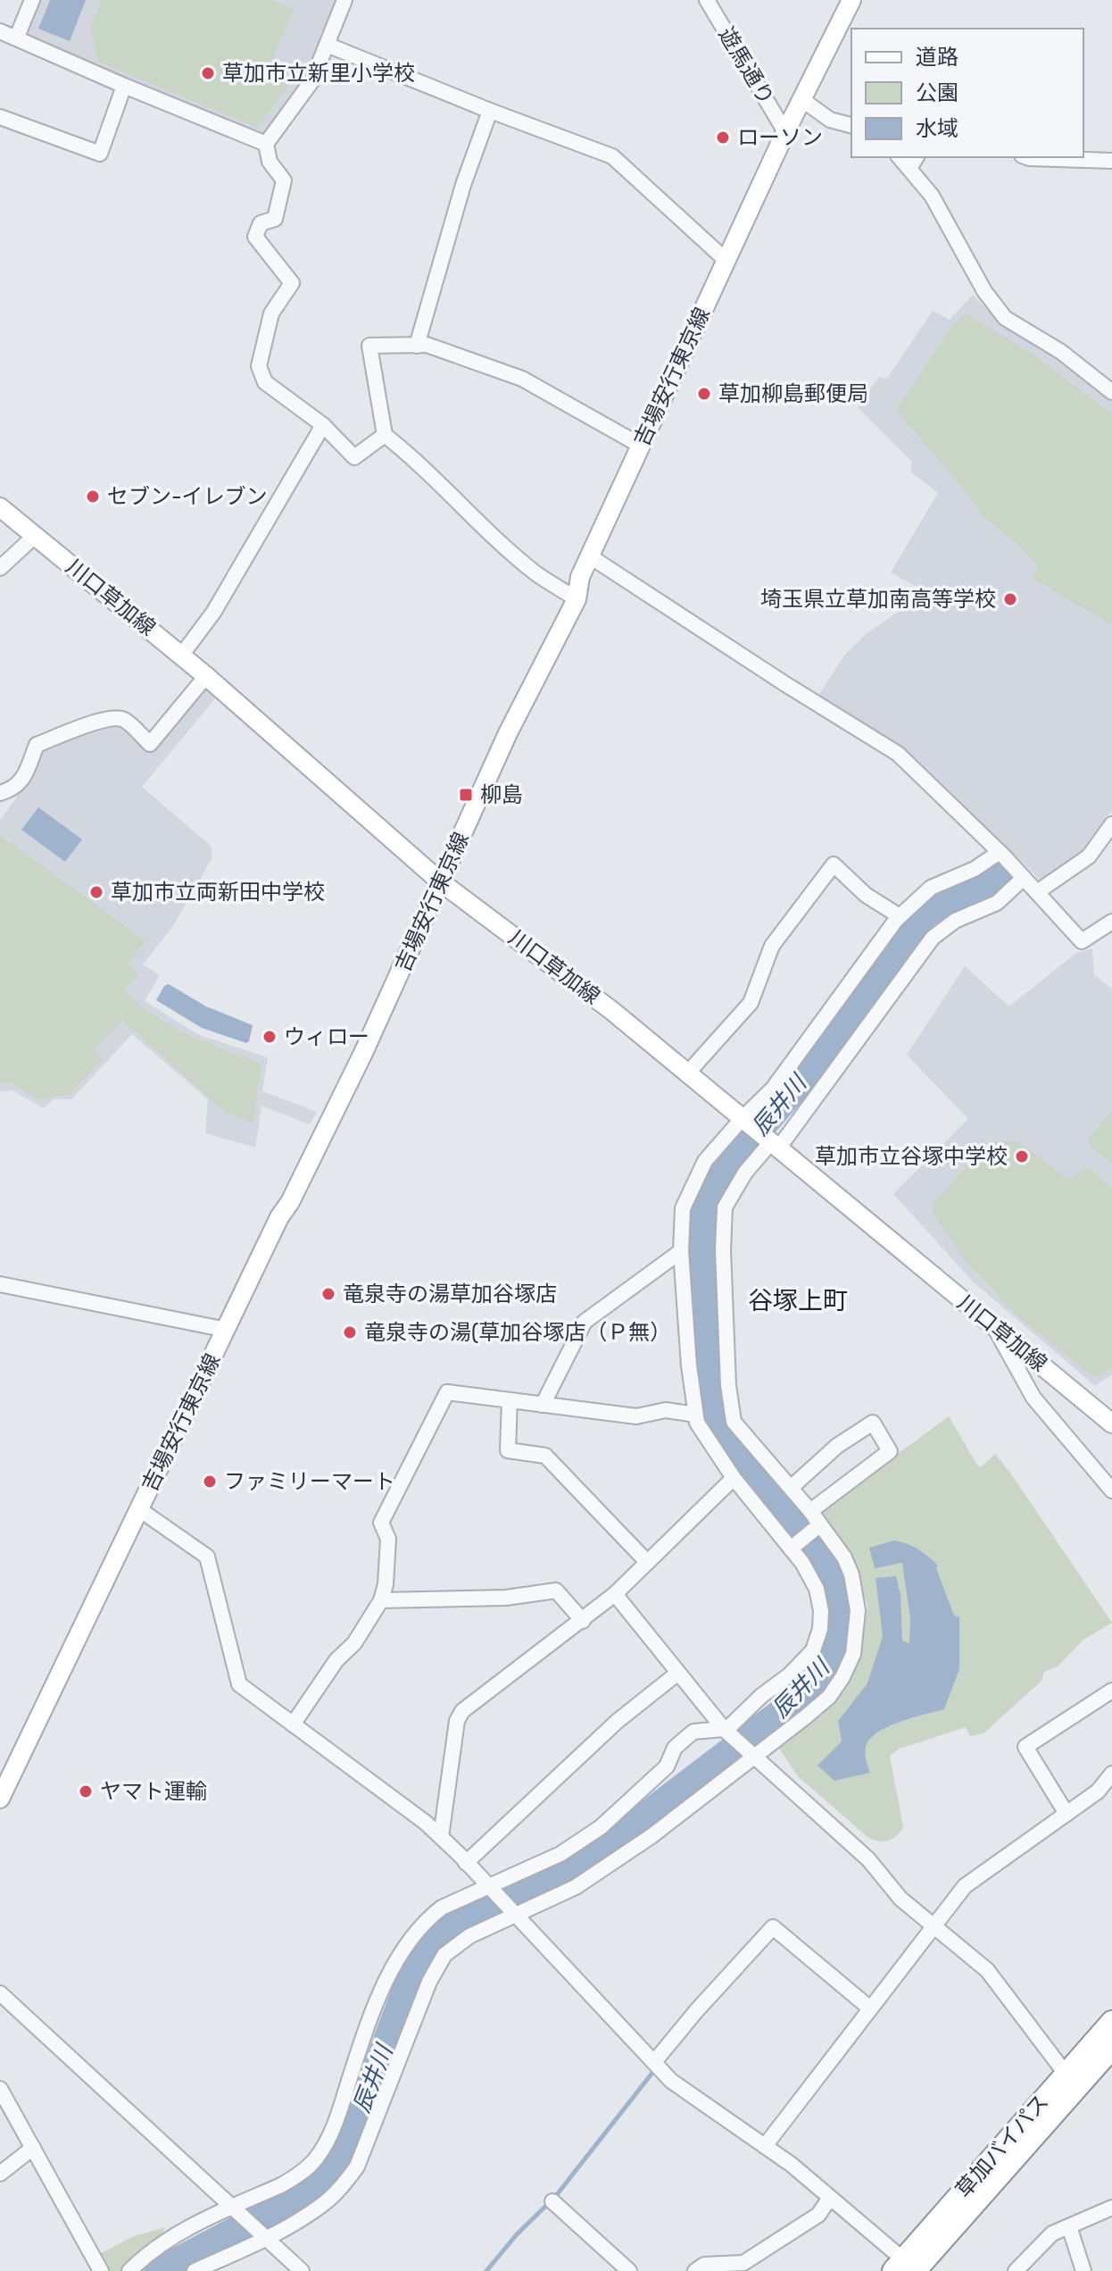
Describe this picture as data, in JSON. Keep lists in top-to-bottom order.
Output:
{
  "streets": {
    "highway": ["草加バイパス"],
    "main road": ["吉場安行東京線", "川口草加線"],
    "street": ["遊馬通り"]
  },
  "crossings": [
    ["遊馬通り", "吉場安行東京線"],
    ["吉場安行東京線", "川口草加線"]
  ],
  "districts": ["谷塚上町"],
  "water": ["辰井川"],
  "places": {
    "other": [
      "草加市立新里小学校",
      "ローソン",
      "草加柳島郵便局",
      "セブン-イレブン",
      "埼玉県立草加南高等学校",
      "草加市立両新田中学校",
      "ウィロー",
      "草加市立谷塚中学校",
      "竜泉寺の湯草加谷塚店",
      "竜泉寺の湯(草加谷塚店（Ｐ無）",
      "ファミリーマート",
      "ヤマト運輸"
    ],
    "transit": ["柳島"]
  },
  "legend": ["道路", "公園", "水域"]
}
